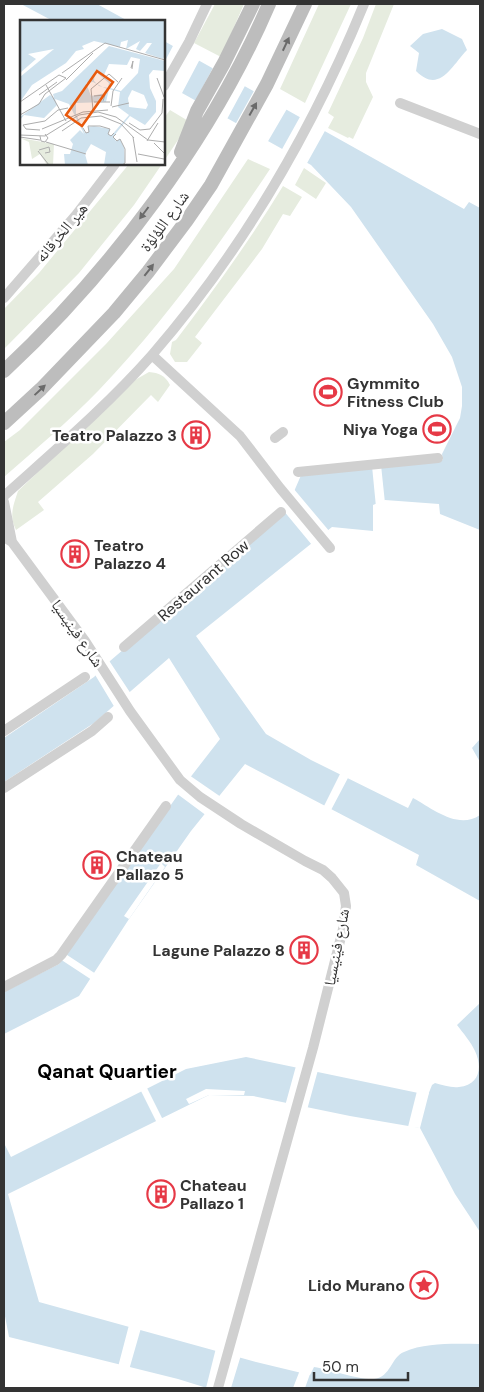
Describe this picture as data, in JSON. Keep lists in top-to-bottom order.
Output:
{
  "streets": {
    "main road": ["شارع اللؤلؤة"],
    "street": ["هير الخرقانه", "Restaurant Row", "شارع فينيسيا"]
  },
  "districts": ["Qanat Quartier"],
  "places": {
    "sports": ["Gymmito Fitness Club", "Niya Yoga"],
    "building": [
      "Teatro Palazzo 3",
      "Teatro Palazzo 4",
      "Chateau Pallazo 5",
      "Lagune Palazzo 8",
      "Chateau Pallazo 1"
    ],
    "place": ["Lido Murano"]
  },
  "scale_bar": "50 m"
}
